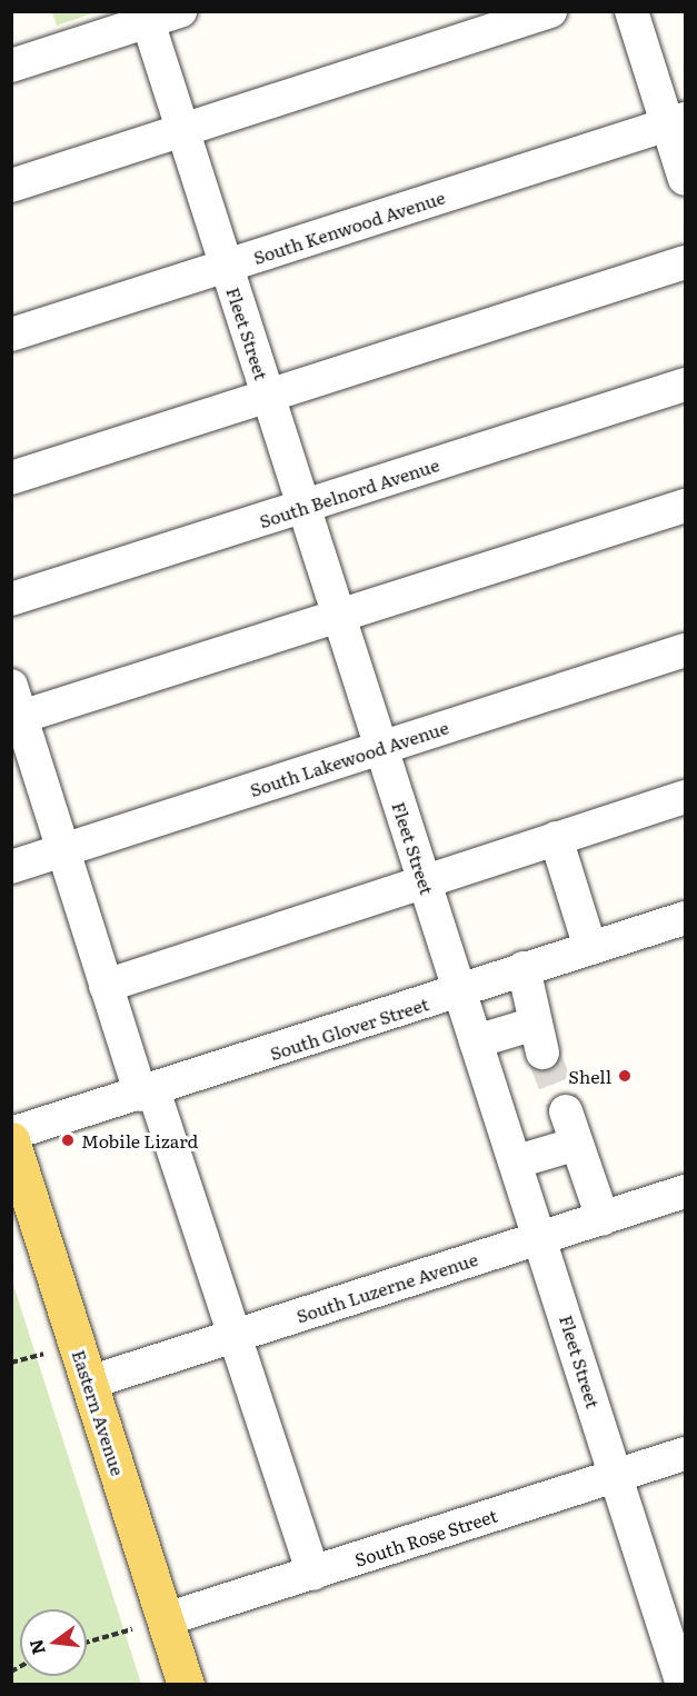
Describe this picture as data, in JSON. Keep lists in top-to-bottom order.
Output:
{
  "streets": {
    "main road": ["Eastern Avenue"],
    "street": [
      "South Kenwood Avenue",
      "Fleet Street",
      "South Belnord Avenue",
      "South Lakewood Avenue",
      "South Glover Street",
      "South Luzerne Avenue",
      "South Rose Street"
    ]
  },
  "crossings": [
    ["South Kenwood Avenue", "Fleet Street"],
    ["Fleet Street", "South Belnord Avenue"],
    ["Fleet Street", "South Lakewood Avenue"],
    ["Fleet Street", "South Glover Street"],
    ["Fleet Street", "South Luzerne Avenue"],
    ["Fleet Street", "South Rose Street"],
    ["South Luzerne Avenue", "Eastern Avenue"],
    ["Eastern Avenue", "South Rose Street"]
  ],
  "places": ["Shell", "Mobile Lizard"],
  "north": "left"
}
